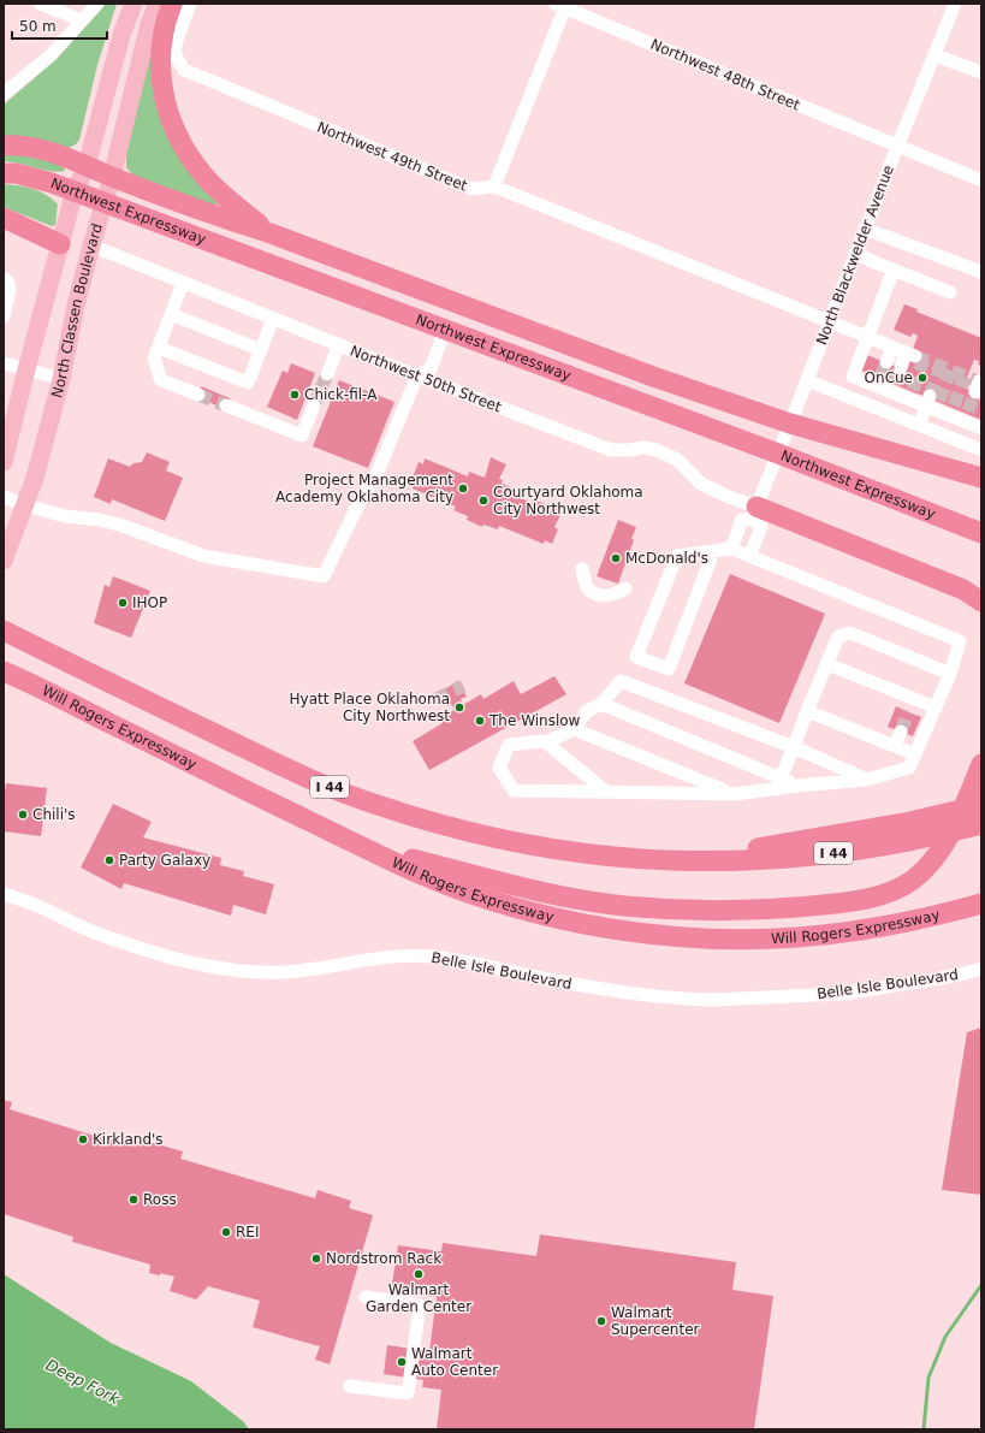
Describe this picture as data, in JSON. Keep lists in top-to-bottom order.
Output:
{
  "streets": {
    "highway": ["Northwest Expressway", "Will Rogers Expressway", "I 44"],
    "main road": ["North Classen Boulevard"],
    "street": [
      "Northwest 48th Street",
      "Northwest 49th Street",
      "North Blackwelder Avenue",
      "Northwest 50th Street",
      "Belle Isle Boulevard"
    ]
  },
  "crossings": [
    ["Northwest 48th Street", "North Blackwelder Avenue"],
    ["Northwest 49th Street", "North Blackwelder Avenue"],
    ["Northwest Expressway", "North Blackwelder Avenue"],
    ["Northwest Expressway", "North Classen Boulevard"],
    ["North Blackwelder Avenue", "Northwest 50th Street"],
    ["North Classen Boulevard", "Northwest 50th Street"]
  ],
  "water": ["Deep Fork"],
  "places": [
    "OnCue",
    "Chick-fil-A",
    "Project Management Academy Oklahoma City",
    "Courtyard Oklahoma City Northwest",
    "McDonald's",
    "IHOP",
    "Hyatt Place Oklahoma City Northwest",
    "The Winslow",
    "Chili's",
    "Party Galaxy",
    "Kirkland's",
    "Ross",
    "REI",
    "Nordstrom Rack",
    "Walmart Garden Center",
    "Walmart Supercenter",
    "Walmart Auto Center"
  ],
  "scale_bar": "50 m"
}
